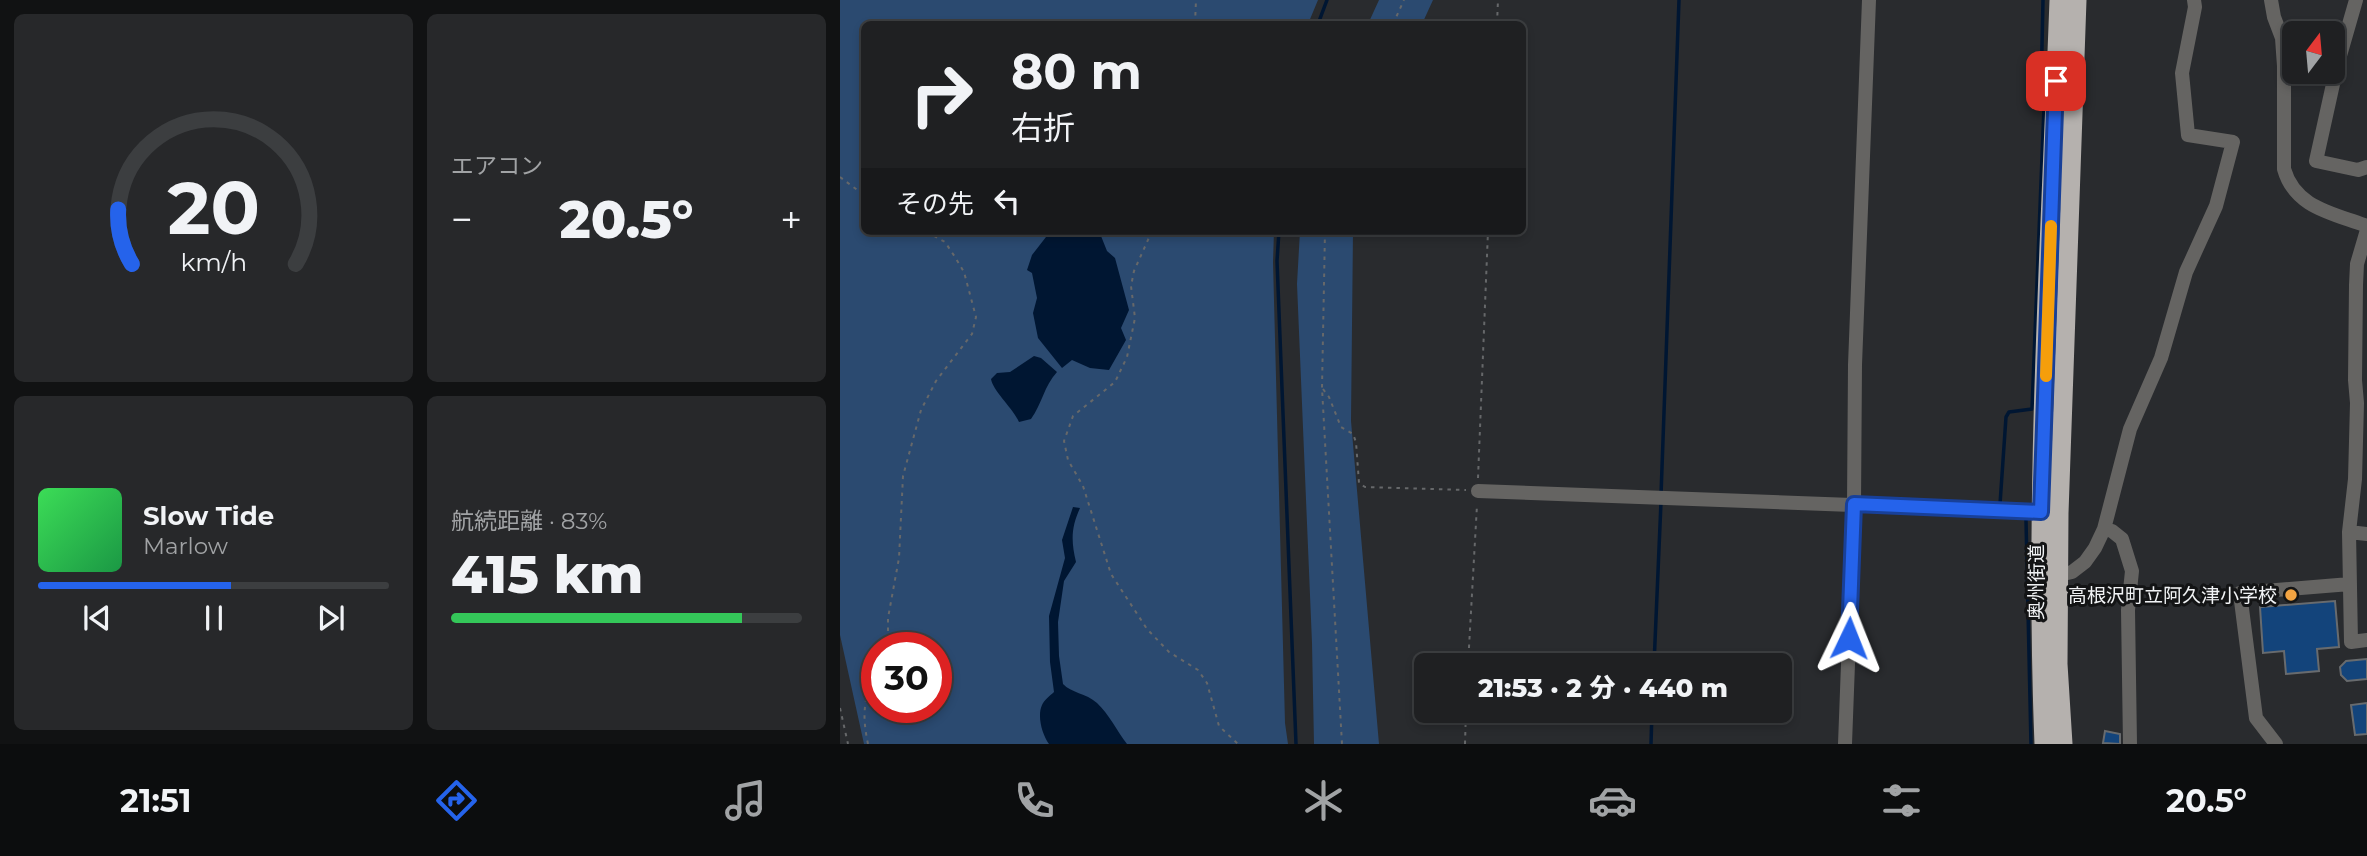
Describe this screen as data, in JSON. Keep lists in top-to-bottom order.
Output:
{
  "streets": {
    "highway": ["奥州街道"]
  },
  "places": ["高根沢町立阿久津小学校"],
  "north": "top",
  "page": {
    "tile": [
      "エアコン",
      ["航続距離 · 83%", "415 km"]
    ],
    "turn": ["80 m", "右折"],
    "then": "その先",
    "heat": ["−", "20.5°", "+"],
    "song": ["Slow Tide", "Marlow"],
    "limit": "30",
    "trip": "21:53 · 2 分 · 440 m",
    "tabs": ["21:51", "20.5°"],
    "gauge": ["20", "km/h"]
  }
}
